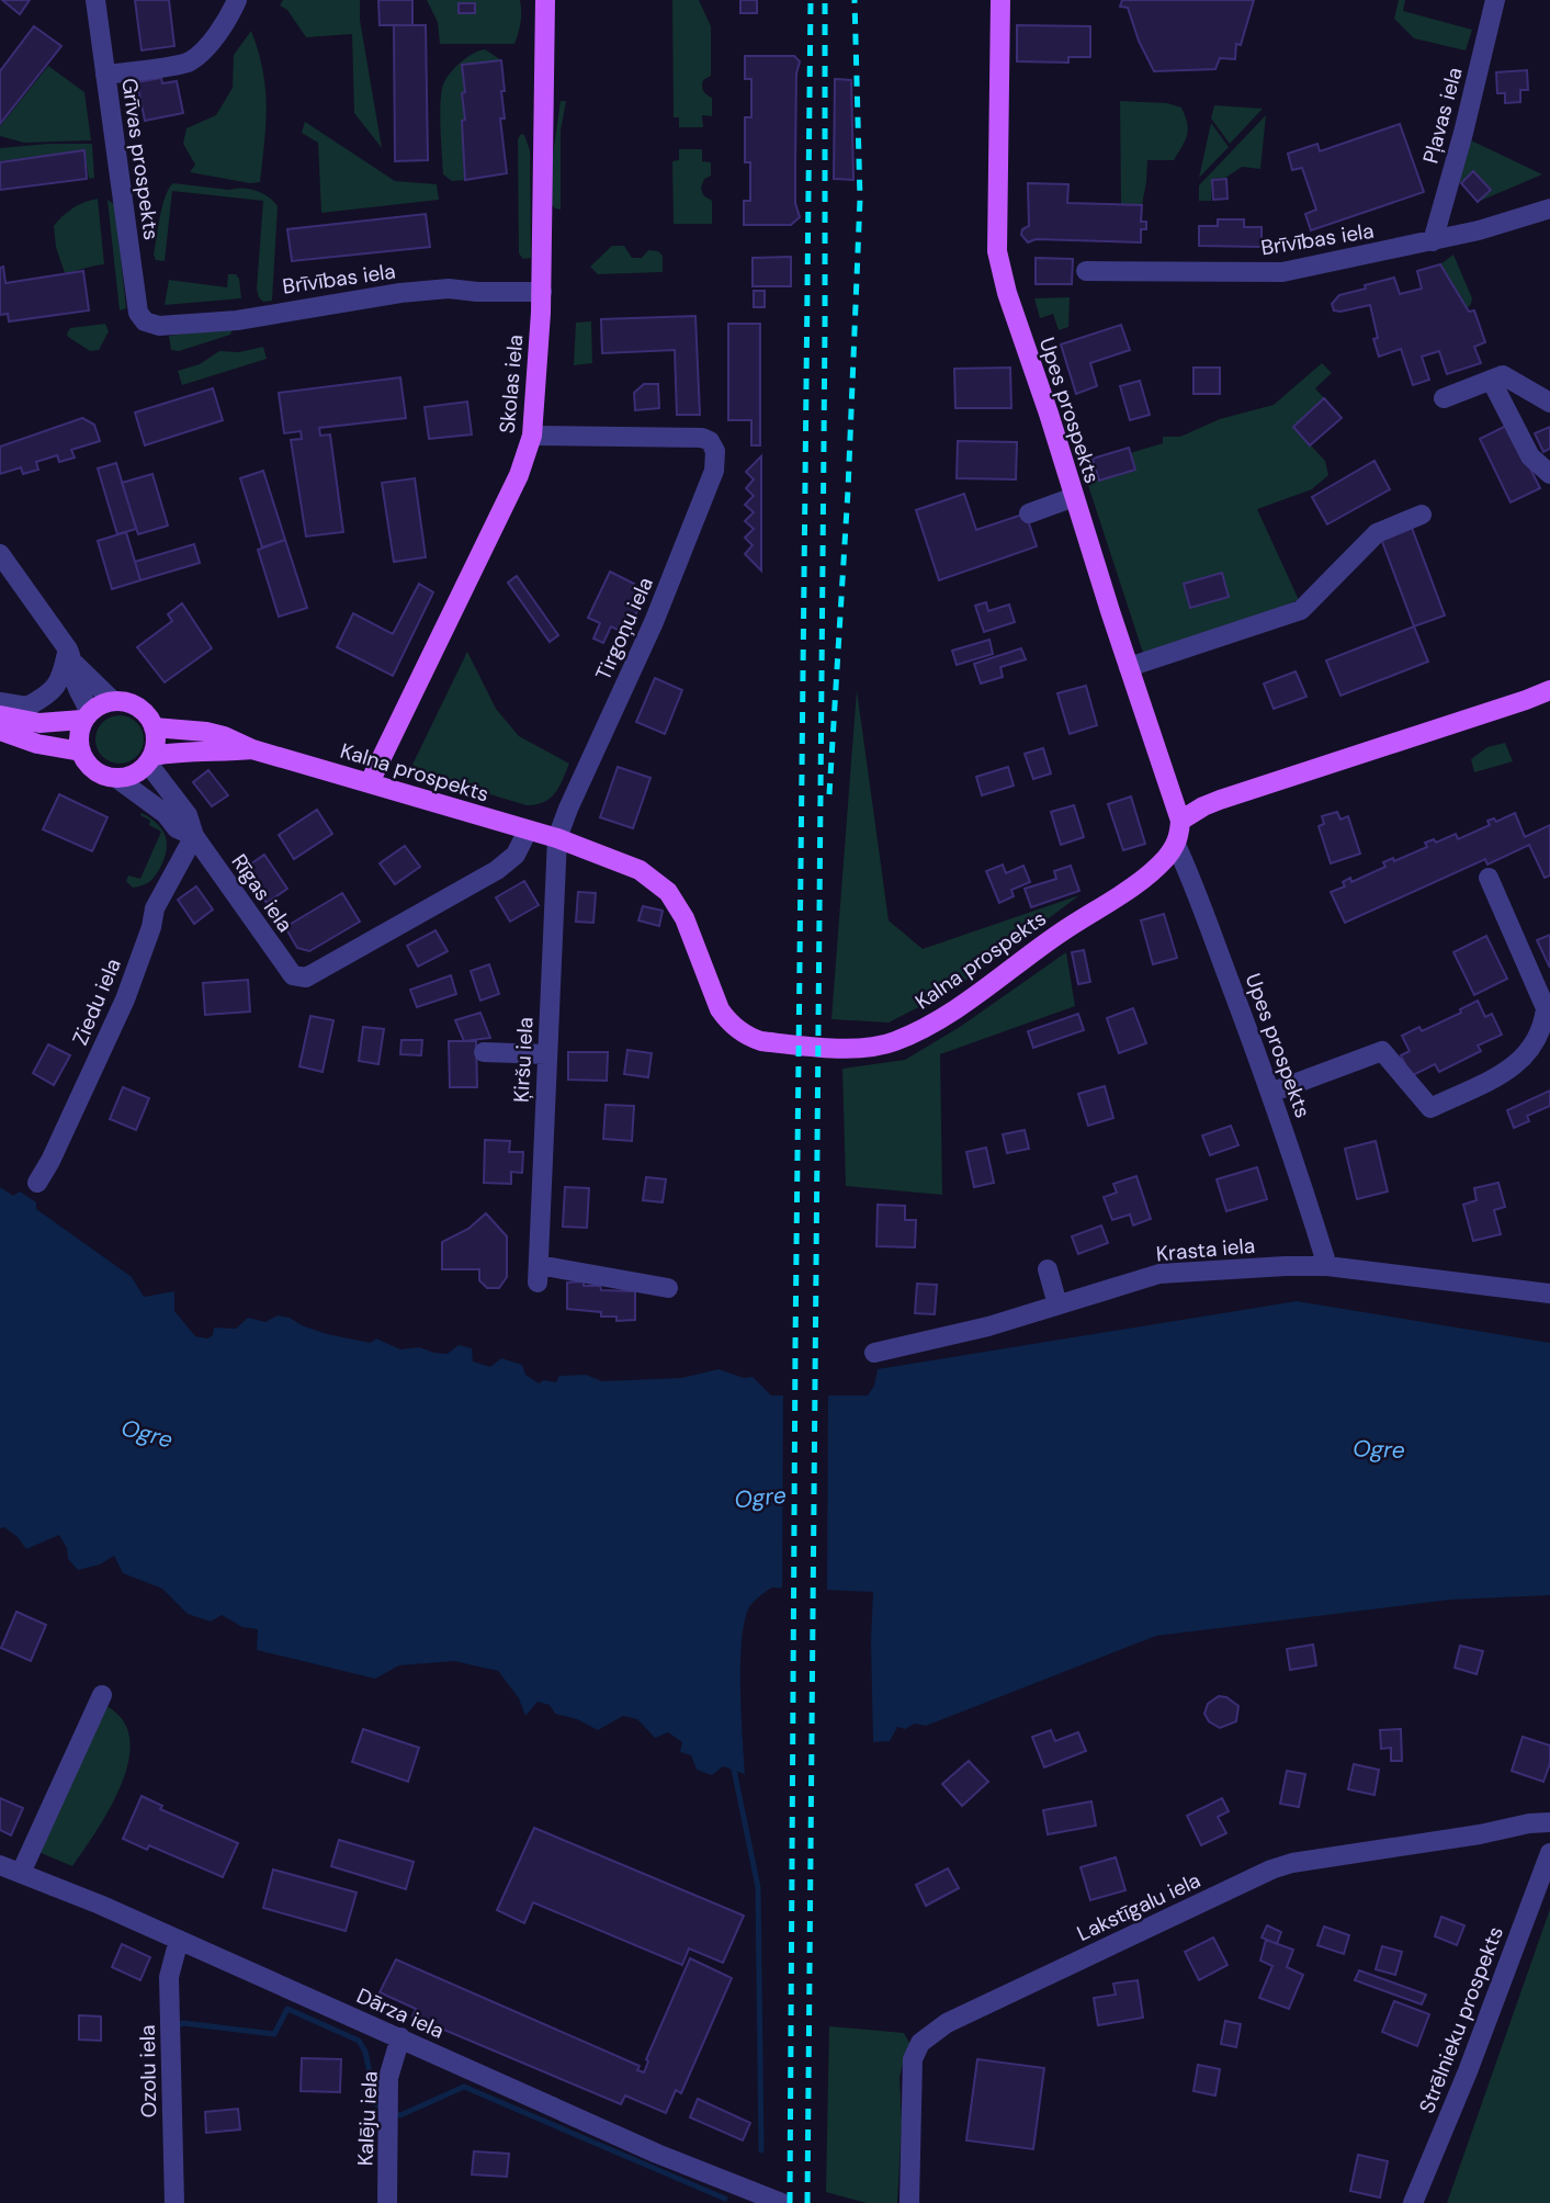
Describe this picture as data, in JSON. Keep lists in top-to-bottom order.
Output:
{
  "streets": {
    "main road": ["Skolas iela", "Upes prospekts", "Kalna prospekts"],
    "street": [
      "Pļavas iela",
      "Grīvas prospekts",
      "Brīvības iela",
      "Tirgoņu iela",
      "Rīgas iela",
      "Ziedu iela",
      "Ķiršu iela",
      "Krasta iela",
      "Lakstīgalu iela",
      "Dārza iela",
      "Strēlnieku prospekts",
      "Ozolu iela",
      "Kalēju iela"
    ]
  },
  "crossings": [
    ["Pļavas iela", "Brīvības iela"],
    ["Grīvas prospekts", "Brīvības iela"],
    ["Brīvības iela", "Skolas iela"],
    ["Skolas iela", "Tirgoņu iela"],
    ["Skolas iela", "Kalna prospekts"],
    ["Upes prospekts", "Kalna prospekts"],
    ["Upes prospekts", "Krasta iela"],
    ["Tirgoņu iela", "Kalna prospekts"],
    ["Tirgoņu iela", "Ķiršu iela"],
    ["Kalna prospekts", "Rīgas iela"],
    ["Kalna prospekts", "Ķiršu iela"],
    ["Rīgas iela", "Ziedu iela"],
    ["Dārza iela", "Ozolu iela"],
    ["Dārza iela", "Kalēju iela"]
  ],
  "water": ["Ogre"]
}
